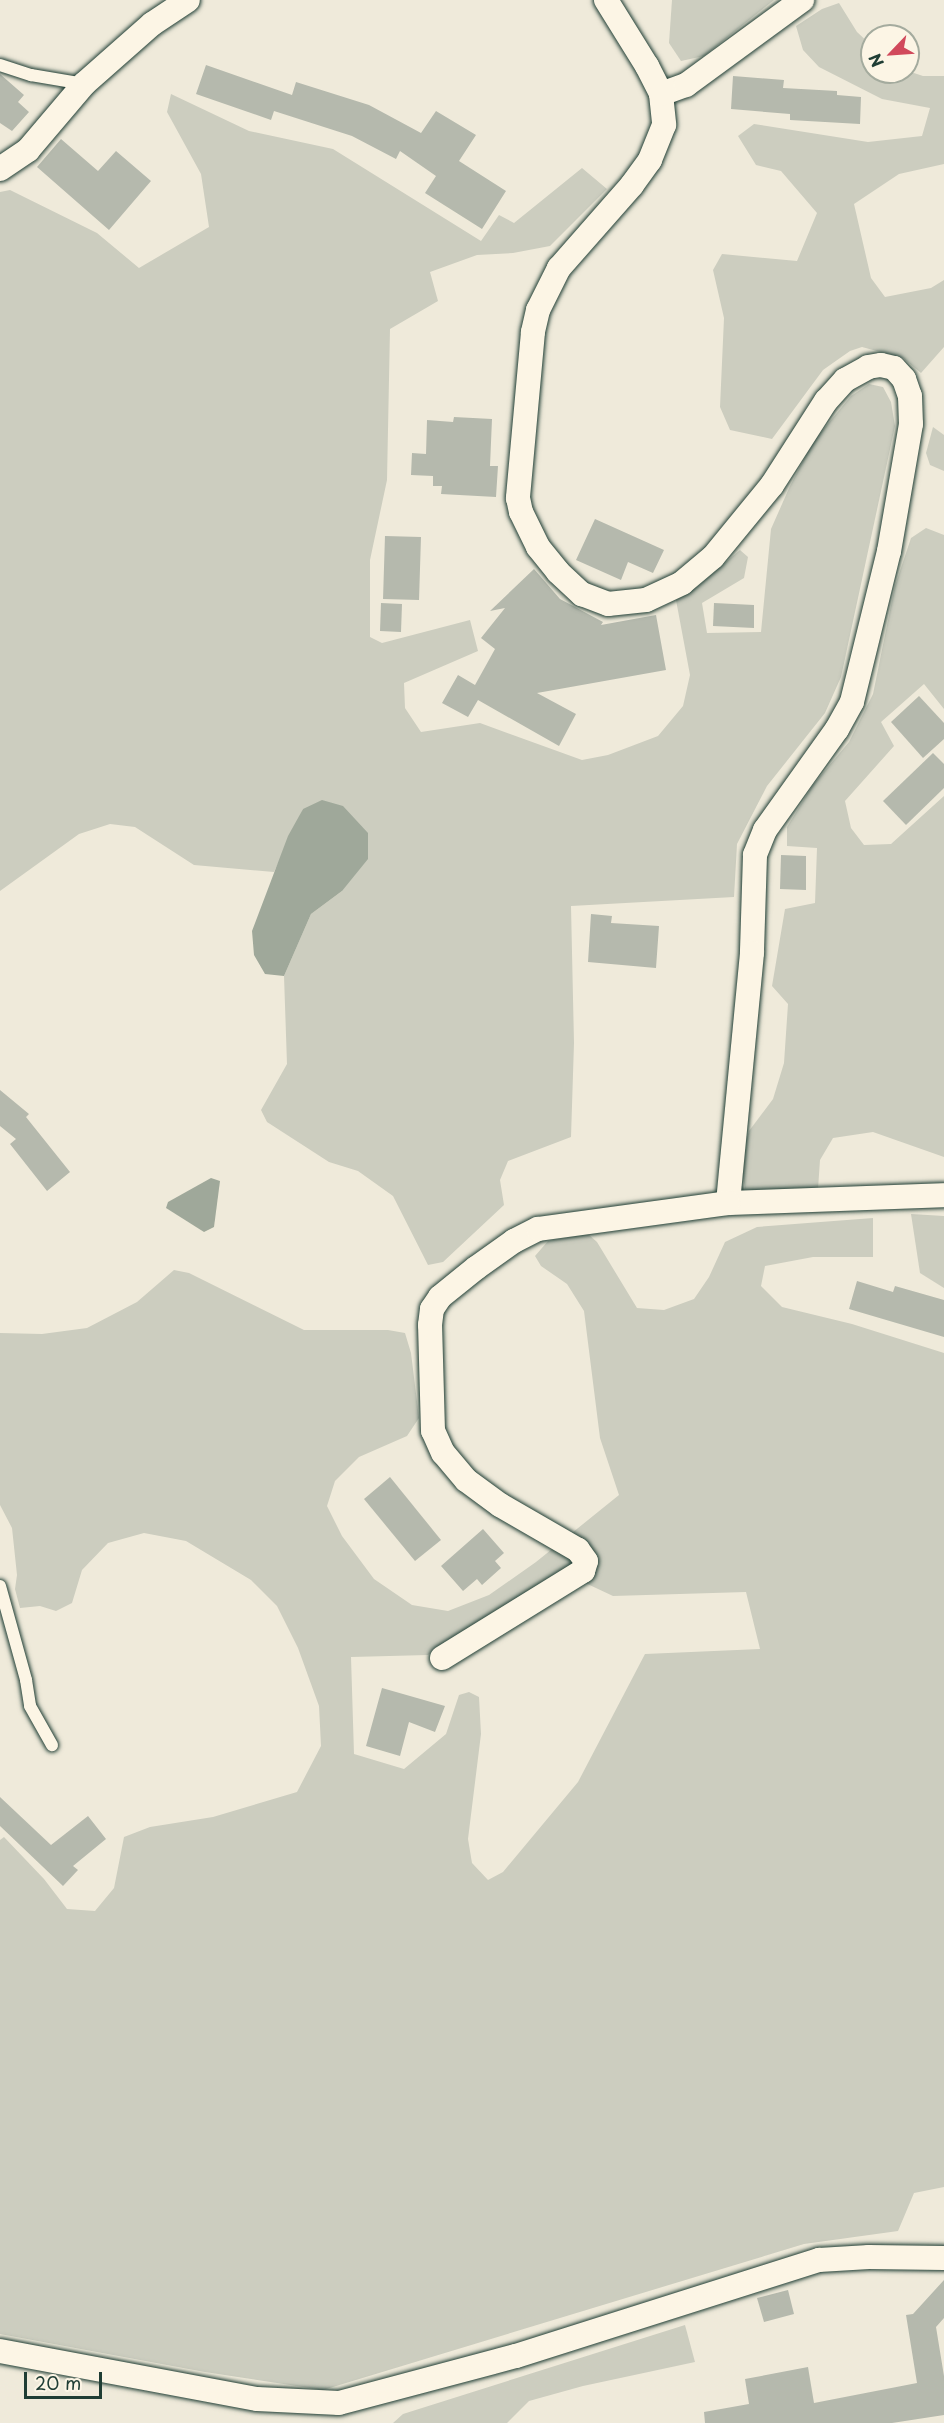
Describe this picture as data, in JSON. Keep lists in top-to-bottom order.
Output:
{
  "scale_bar": "20 m",
  "north": "bottom left"
}
